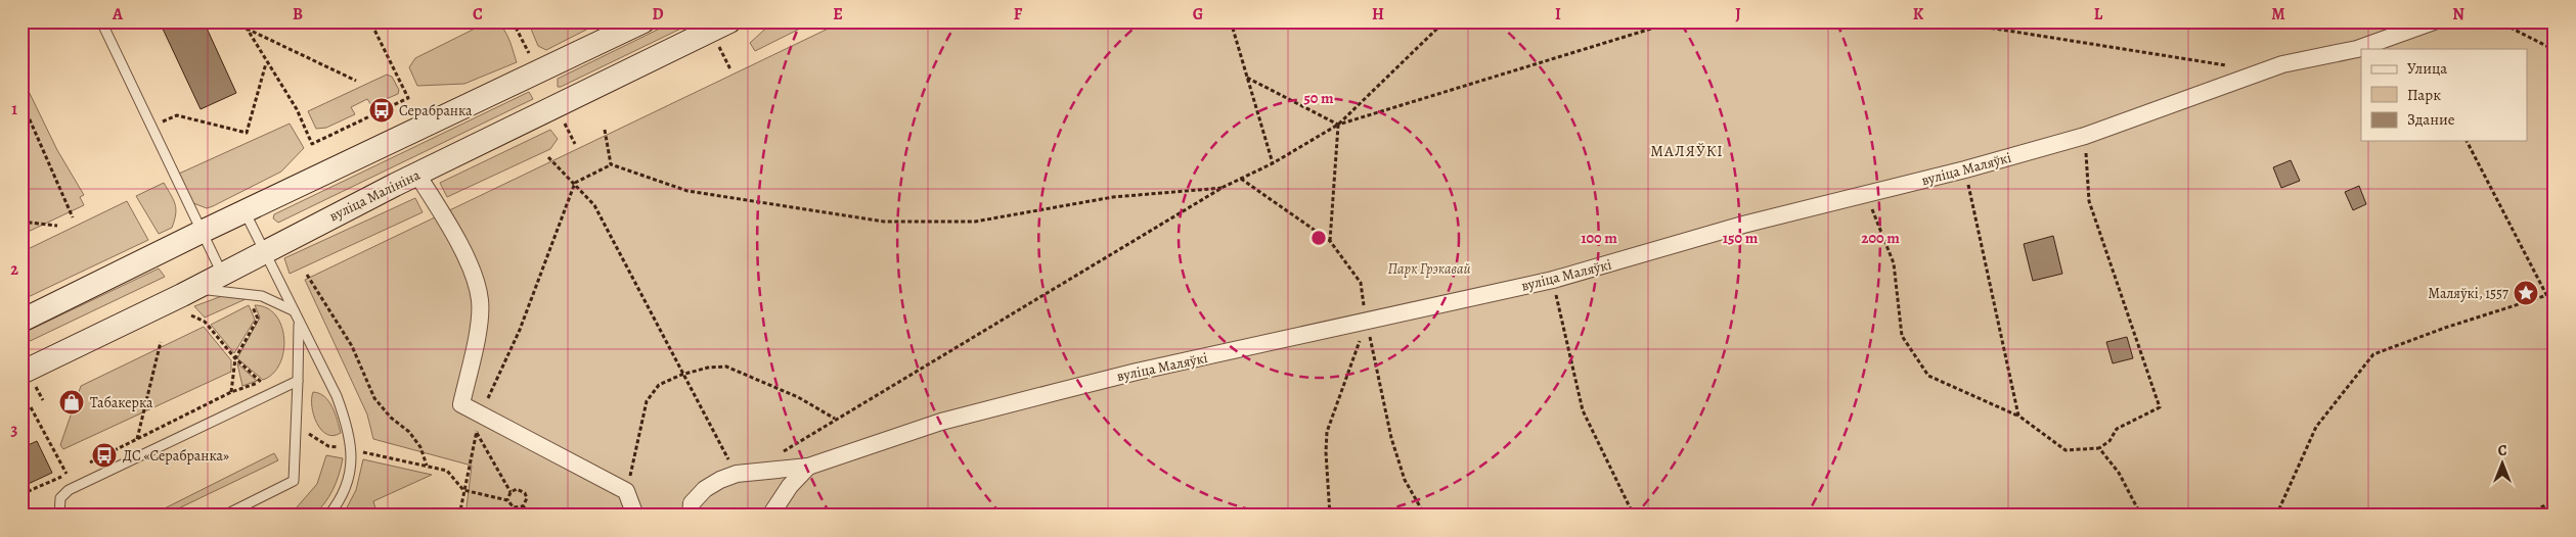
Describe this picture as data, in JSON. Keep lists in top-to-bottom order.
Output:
{
  "streets": {
    "main road": ["вуліца Малініна"],
    "street": ["вуліца Маляўкі"]
  },
  "districts": ["МАЛЯЎКІ"],
  "parks": ["Парк Грэкавай"],
  "places": {
    "bus stop": ["Серабранка", "ДС «Серабранка»"],
    "place": ["Маляўкі, 1557"],
    "shop": ["Табакерка"]
  },
  "legend": ["Улица", "Парк", "Здание"],
  "north": "top",
  "grid": {
    "columns": [
      "A",
      "B",
      "C",
      "D",
      "E",
      "F",
      "G",
      "H",
      "I",
      "J",
      "K",
      "L",
      "M",
      "N"
    ],
    "rows": ["1", "2", "3"]
  },
  "rings": [
    "50 m",
    "100 m",
    "150 m",
    "200 m"
  ]
}
